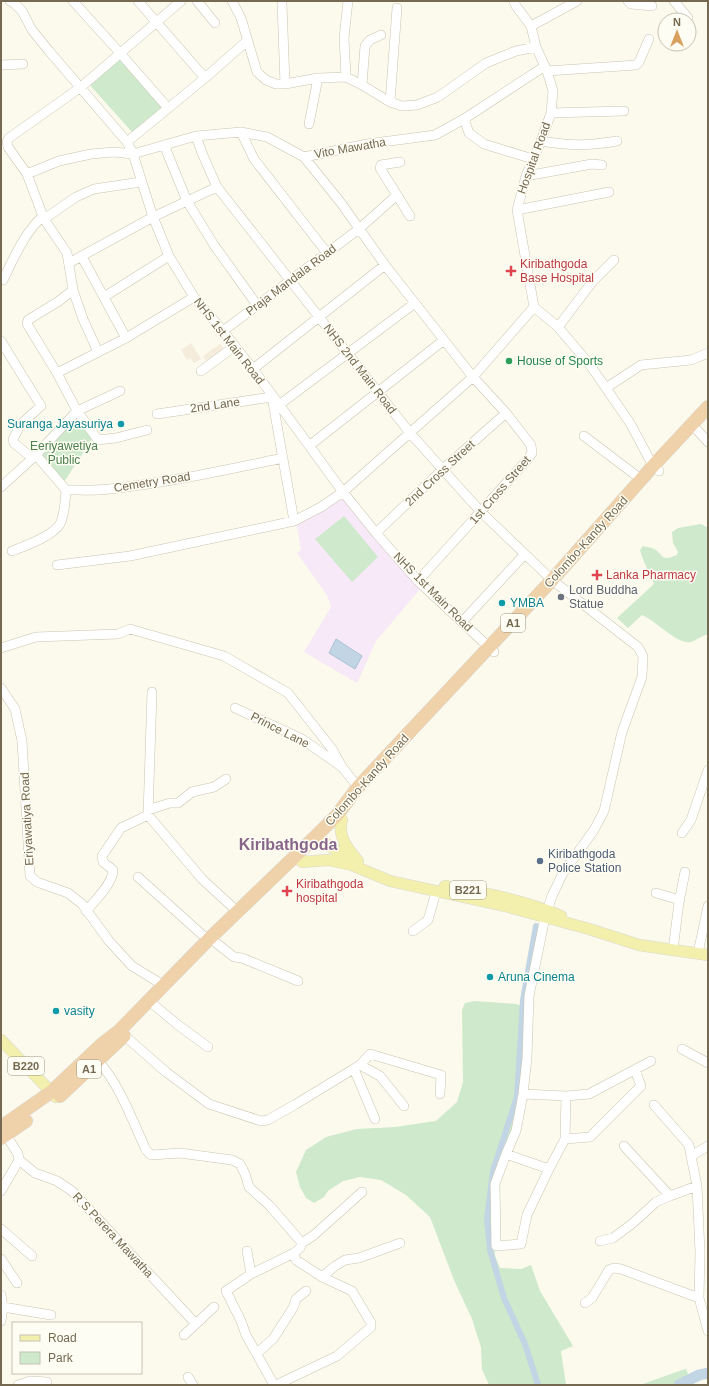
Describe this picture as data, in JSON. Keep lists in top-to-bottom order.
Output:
{
  "streets": {
    "highway": ["Colombo-Kandy Road", "A1"],
    "main road": ["B221", "B220"],
    "street": [
      "Vito Mawatha",
      "Hospital Road",
      "Praja Mandala Road",
      "NHS 1st Main Road",
      "NHS 2nd Main Road",
      "2nd Lane",
      "2nd Cross Street",
      "Cemetry Road",
      "1st Cross Street",
      "Prince Lane",
      "Eriyawatiya Road",
      "R S Perera Mawatha"
    ]
  },
  "crossings": [
    ["Vito Mawatha", "Hospital Road"],
    ["Vito Mawatha", "NHS 1st Main Road"],
    ["Vito Mawatha", "NHS 2nd Main Road"],
    ["Vito Mawatha", "1st Cross Street"],
    ["Praja Mandala Road", "NHS 1st Main Road"],
    ["Praja Mandala Road", "NHS 2nd Main Road"],
    ["Praja Mandala Road", "1st Cross Street"],
    ["NHS 1st Main Road", "2nd Lane"],
    ["NHS 1st Main Road", "2nd Cross Street"],
    ["NHS 1st Main Road", "1st Cross Street"],
    ["NHS 1st Main Road", "Colombo-Kandy Road"],
    ["NHS 2nd Main Road", "2nd Cross Street"],
    ["NHS 2nd Main Road", "1st Cross Street"],
    ["NHS 2nd Main Road", "Colombo-Kandy Road"],
    ["NHS 2nd Main Road", "B221"],
    ["2nd Cross Street", "1st Cross Street"],
    ["Colombo-Kandy Road", "Prince Lane"],
    ["Colombo-Kandy Road", "Eriyawatiya Road"],
    ["Colombo-Kandy Road", "B221"],
    ["Colombo-Kandy Road", "B220"]
  ],
  "districts": ["Kiribathgoda"],
  "parks": ["Eeriyawetiya Public"],
  "places": {
    "health": ["Kiribathgoda Base Hospital", "Lanka Pharmacy", "Kiribathgoda hospital"],
    "other": [
      "House of Sports",
      "Suranga Jayasuriya",
      "Lord Buddha Statue",
      "YMBA",
      "Kiribathgoda Police Station",
      "Aruna Cinema",
      "vasity"
    ]
  },
  "legend": ["Road", "Park"],
  "north": "top"
}
